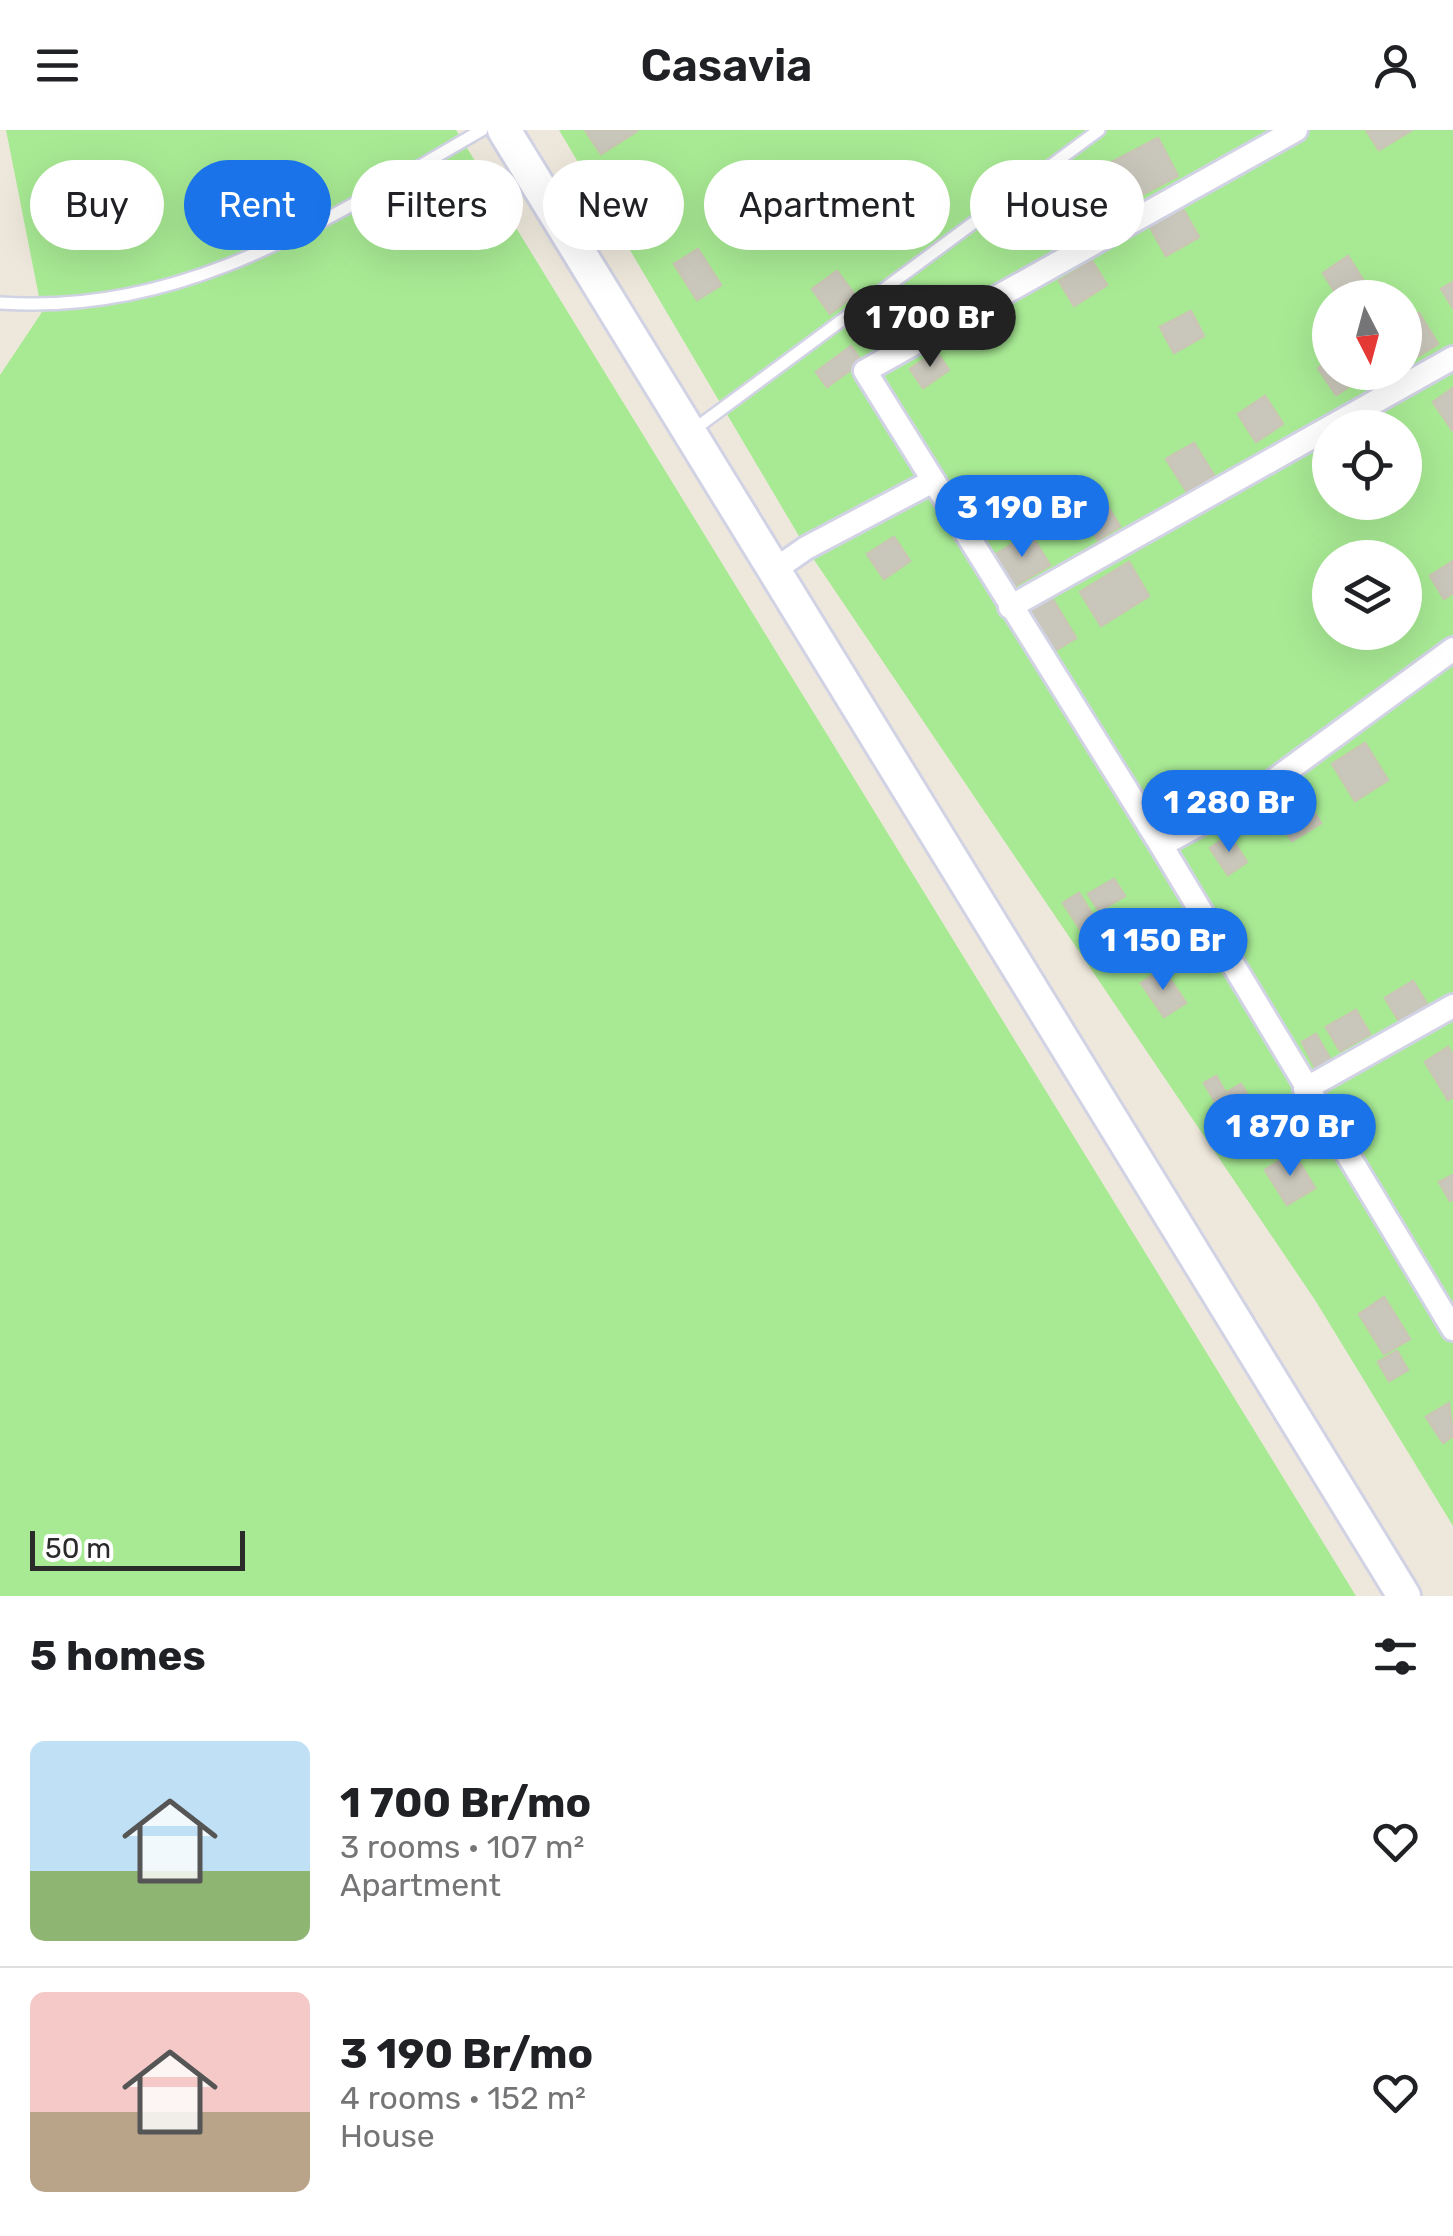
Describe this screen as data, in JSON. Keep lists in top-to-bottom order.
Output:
{
  "scale_bar": "50 m",
  "north": "bottom",
  "page": {
    "header": "Casavia",
    "chip": [
      "Buy",
      "Rent",
      "Filters",
      "New",
      "Apartment",
      "House"
    ],
    "price": [
      "1 700 Br",
      "3 190 Br",
      "1 280 Br",
      "1 150 Br",
      "1 870 Br"
    ],
    "scale": "50 m",
    "heading": "5 homes",
    "list": [
      {
        "name": "1 700 Br/mo",
        "note": "3 rooms · 107 m² · Apartment"
      },
      {
        "name": "3 190 Br/mo",
        "note": "4 rooms · 152 m² · House"
      }
    ]
  }
}
